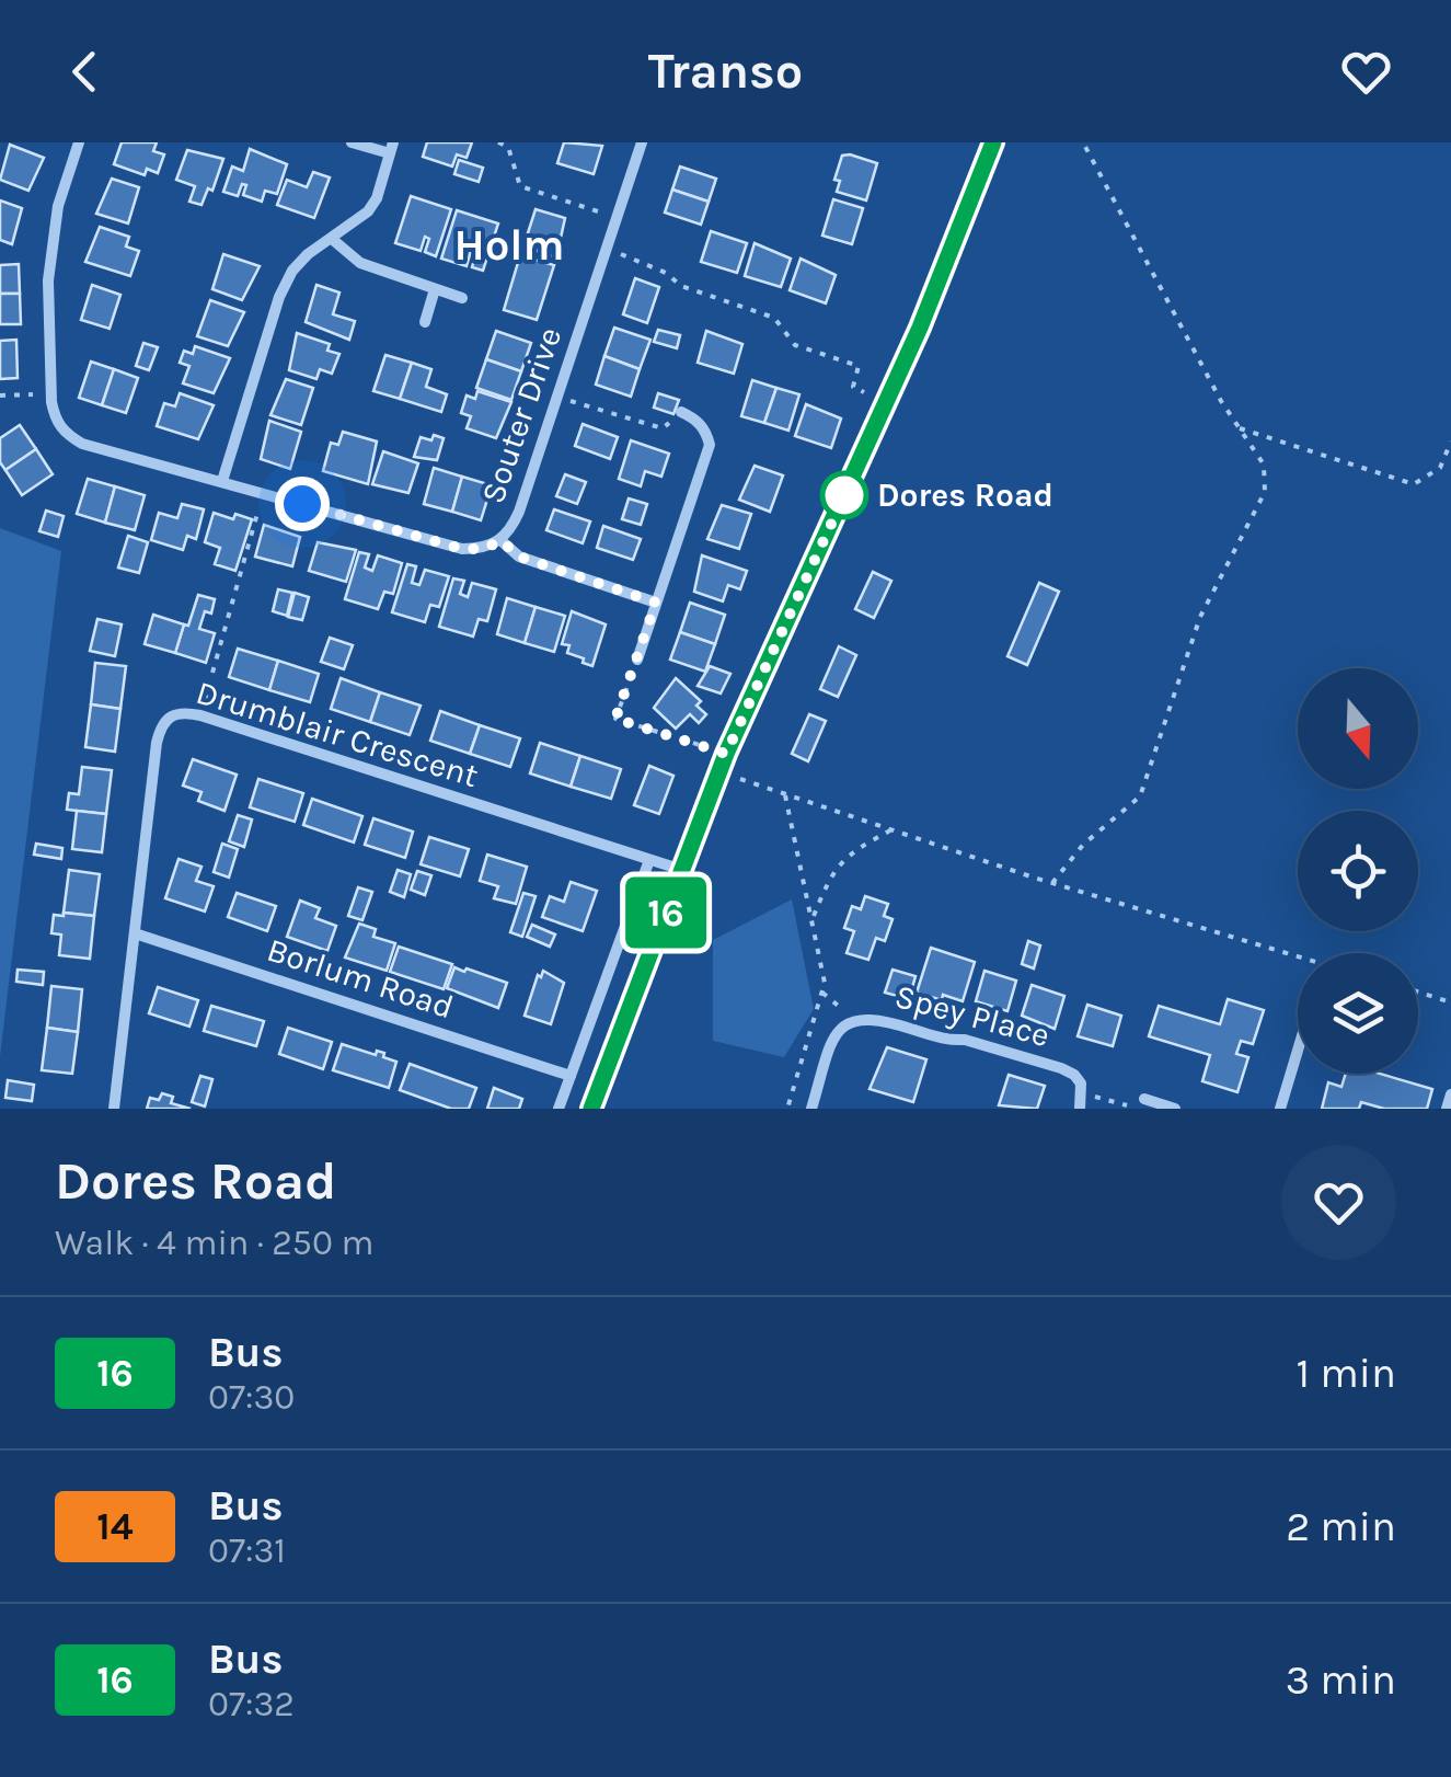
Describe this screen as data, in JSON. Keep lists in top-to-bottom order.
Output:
{
  "streets": {
    "street": [
      "Souter Drive",
      "Drumblair Crescent",
      "Borlum Road",
      "Spey Place"
    ]
  },
  "crossings": [
    ["Drumblair Crescent", "Borlum Road"]
  ],
  "districts": ["Holm"],
  "places": ["Dores Road"],
  "lines": ["bus line 16"],
  "north": "bottom",
  "page": {
    "header": "Transo",
    "on_map": "16",
    "heading": ["Dores Road", "Walk · 4 min · 250 m"],
    "list": [
      {
        "mark": "16",
        "name": "Bus",
        "note": "07:30",
        "value": "1 min"
      },
      {
        "mark": "14",
        "name": "Bus",
        "note": "07:31",
        "value": "2 min"
      },
      {
        "mark": "16",
        "name": "Bus",
        "note": "07:32",
        "value": "3 min"
      }
    ]
  }
}
